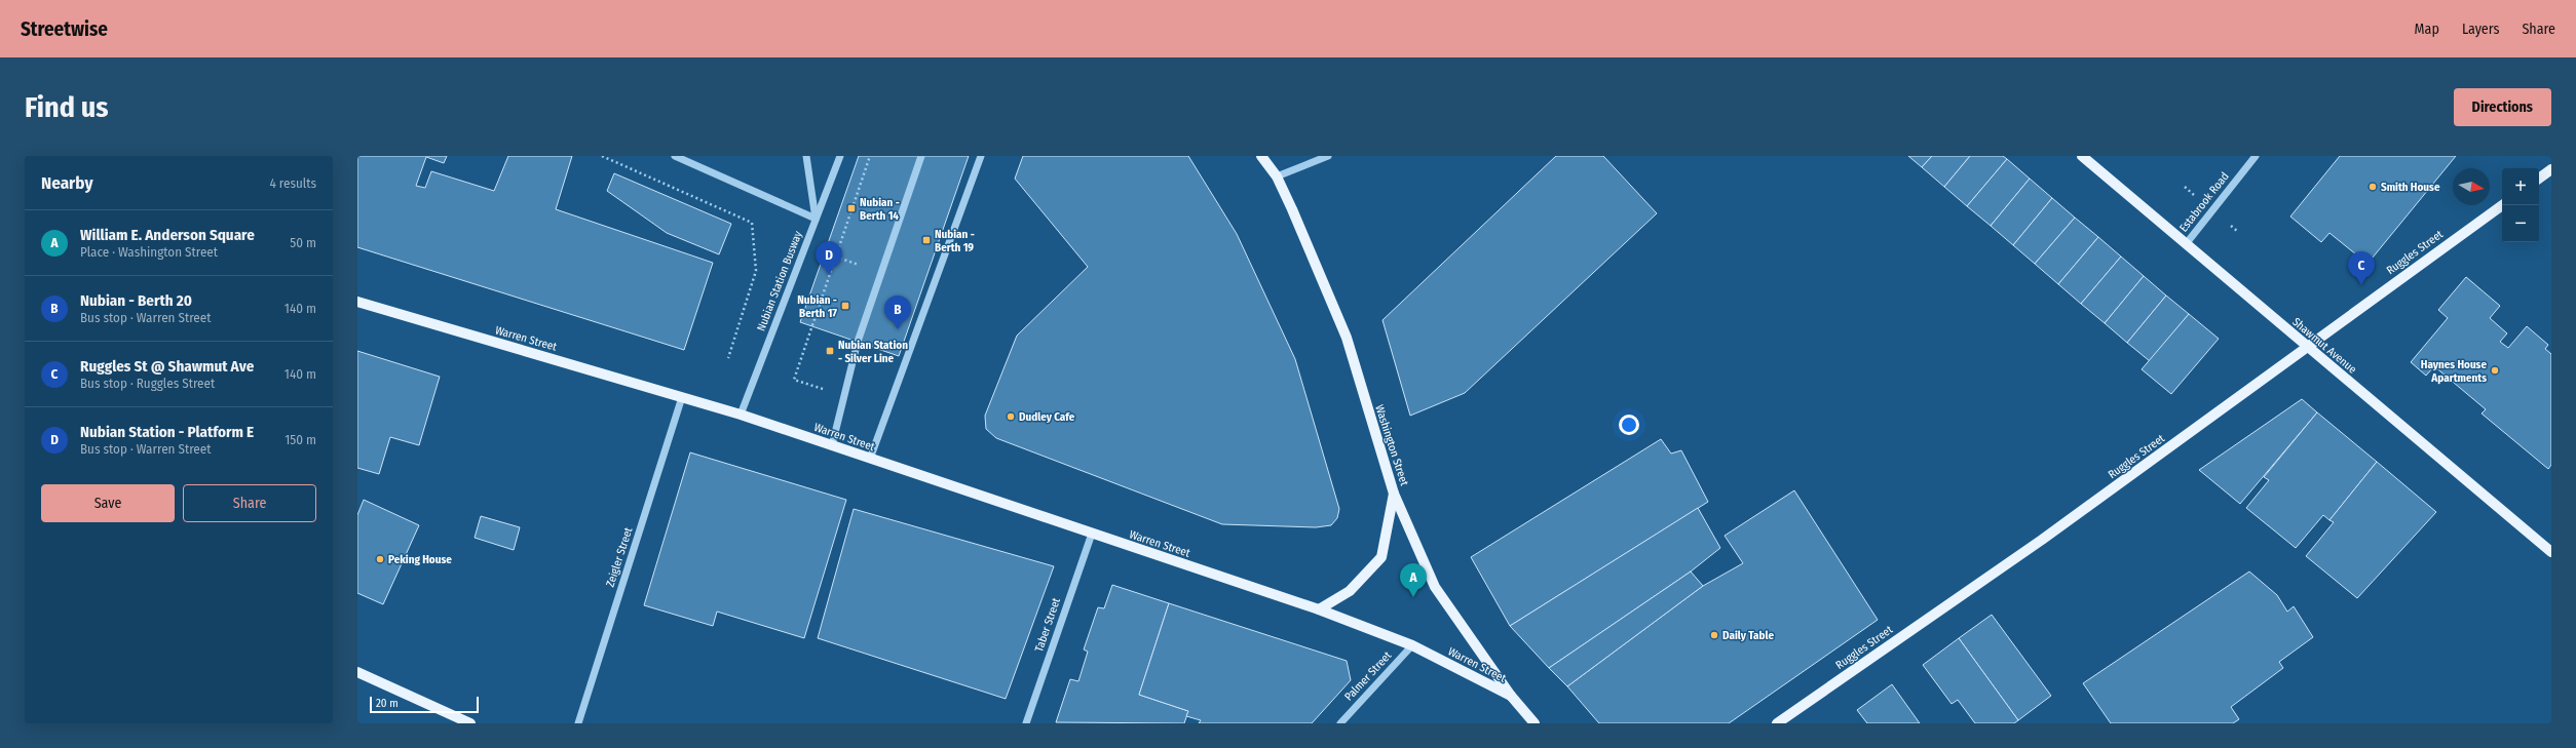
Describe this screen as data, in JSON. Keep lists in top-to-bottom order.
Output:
{
  "streets": {
    "main road": [
      "Ruggles Street",
      "Warren Street",
      "Shawmut Avenue",
      "Washington Street"
    ],
    "street": [
      "Estabrook Road",
      "Nubian Station Busway",
      "Zeigler Street",
      "Taber Street",
      "Palmer Street"
    ]
  },
  "crossings": [
    ["Estabrook Road", "Shawmut Avenue"],
    ["Ruggles Street", "Shawmut Avenue"],
    ["Nubian Station Busway", "Warren Street"],
    ["Warren Street", "Washington Street"],
    ["Warren Street", "Zeigler Street"],
    ["Warren Street", "Taber Street"],
    ["Warren Street", "Palmer Street"]
  ],
  "places": {
    "other": [
      "Smith House",
      "Haynes House Apartments",
      "Dudley Cafe",
      "Peking House",
      "Daily Table"
    ],
    "transit": [
      "Nubian - Berth 14",
      "Nubian - Berth 19",
      "Nubian - Berth 17",
      "Nubian Station - Silver Line"
    ]
  },
  "scale_bar": "20 m",
  "north": "right",
  "page": {
    "header": "Streetwise",
    "nav": ["Map", "Layers", "Share"],
    "buttons": [
      "Directions",
      ["Save", "Share"]
    ],
    "title": "Find us",
    "heading": ["Nearby", "4 results"],
    "map_buttons": ["+", "−"],
    "list": [
      {
        "mark": "A",
        "name": "William E. Anderson Square",
        "note": "Place · Washington Street",
        "value": "50 m"
      },
      {
        "mark": "B",
        "name": "Nubian - Berth 20",
        "note": "Bus stop · Warren Street",
        "value": "140 m"
      },
      {
        "mark": "C",
        "name": "Ruggles St @ Shawmut Ave",
        "note": "Bus stop · Ruggles Street",
        "value": "140 m"
      },
      {
        "mark": "D",
        "name": "Nubian Station - Platform E",
        "note": "Bus stop · Warren Street",
        "value": "150 m"
      }
    ],
    "pins": [
      "D",
      "C",
      "B",
      "A"
    ],
    "scale": "20 m"
  }
}
